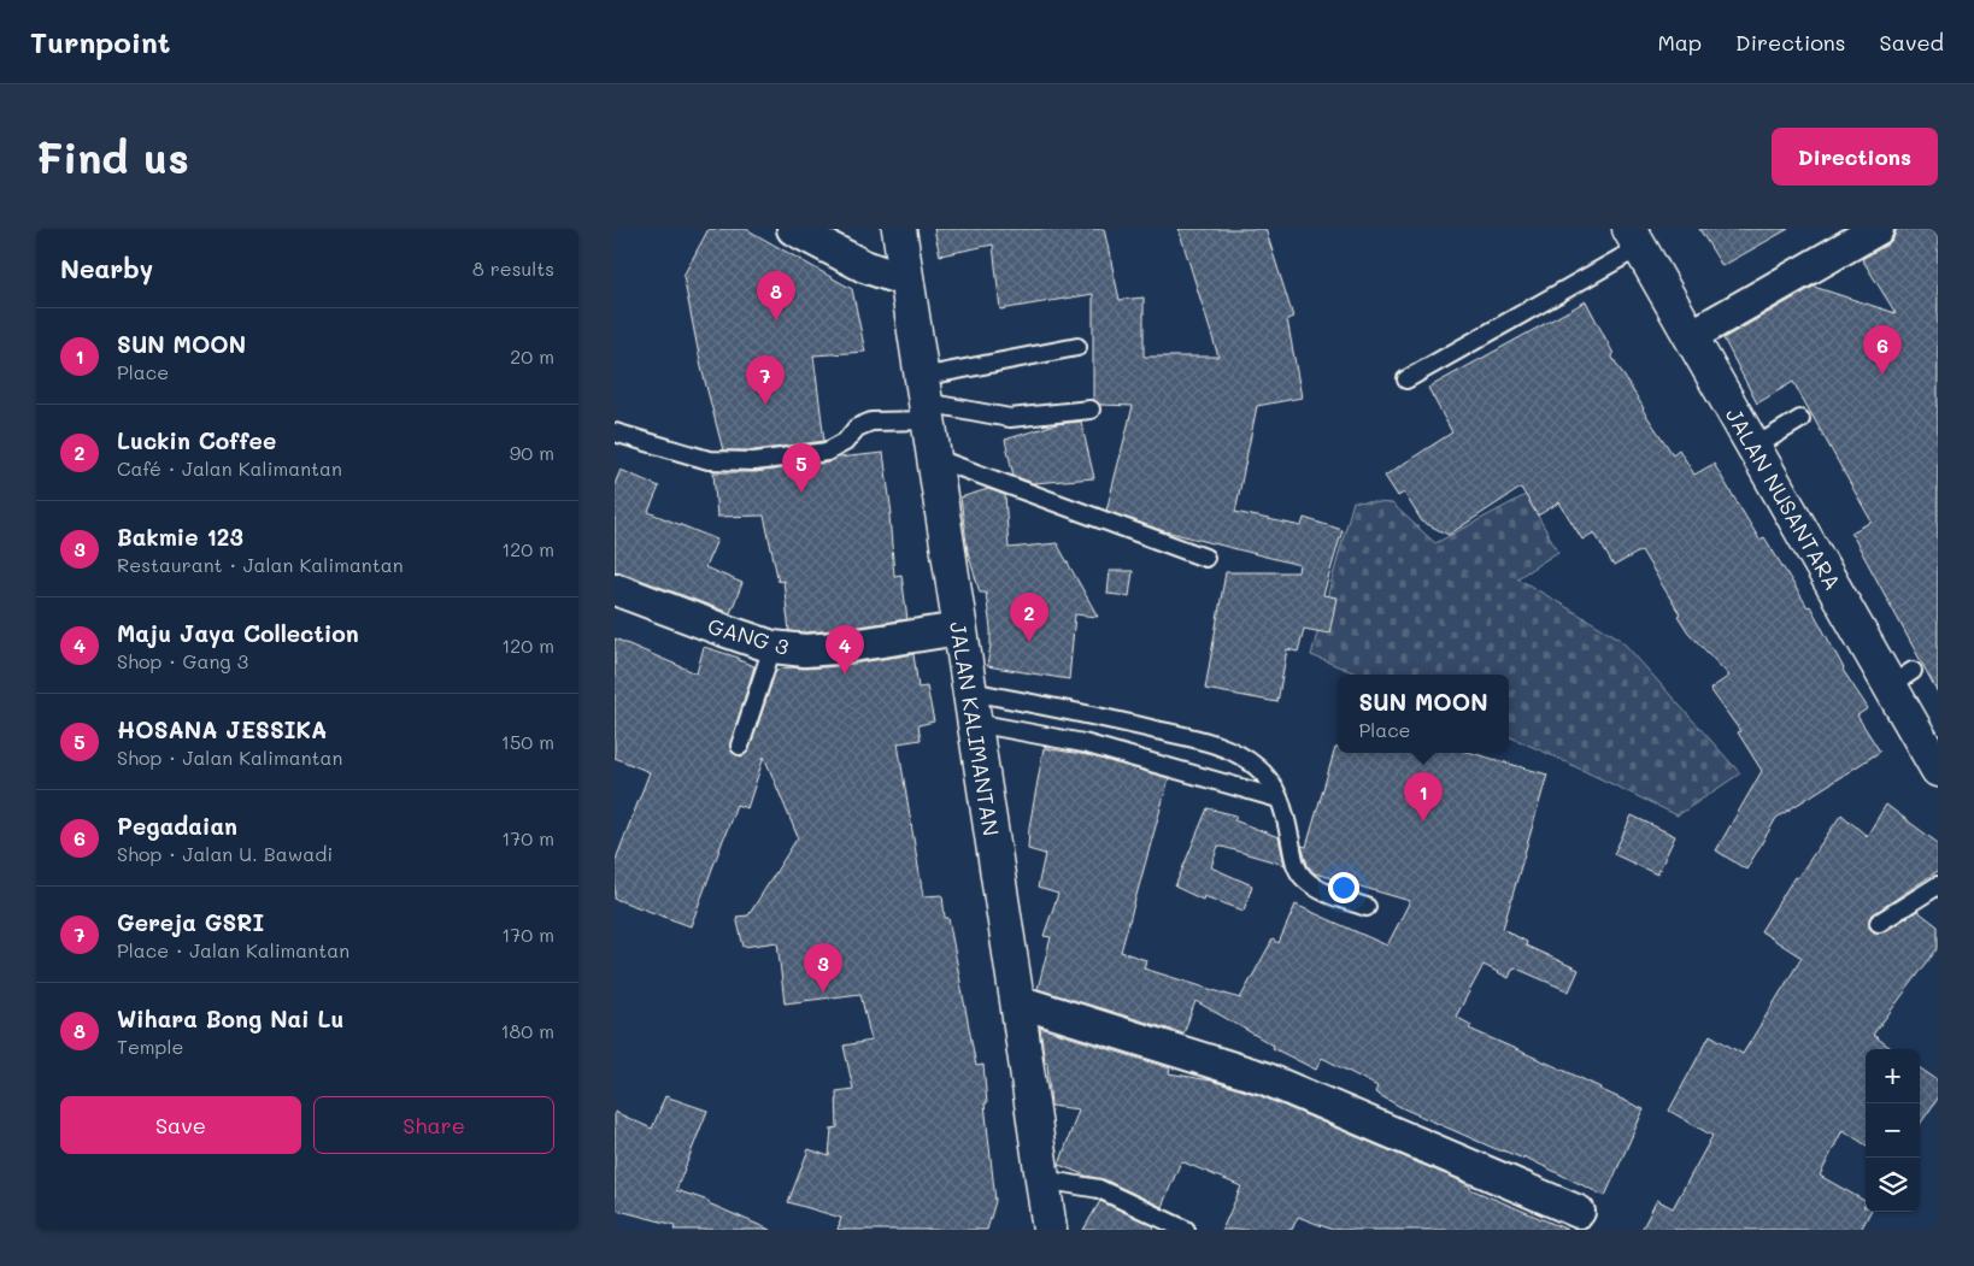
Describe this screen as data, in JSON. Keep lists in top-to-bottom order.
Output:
{
  "streets": {
    "main road": ["JALAN NUSANTARA", "JALAN KALIMANTAN"],
    "street": ["GANG 3"]
  },
  "crossings": [
    ["GANG 3", "JALAN KALIMANTAN"]
  ],
  "page": {
    "header": "Turnpoint",
    "nav": ["Map", "Directions", "Saved"],
    "buttons": [
      "Directions",
      ["Save", "Share"]
    ],
    "title": "Find us",
    "heading": ["Nearby", "8 results"],
    "pins": [
      "8",
      "6",
      "7",
      "5",
      "2",
      "4",
      "1",
      "3"
    ],
    "list": [
      {
        "mark": "1",
        "name": "SUN MOON",
        "note": "Place",
        "value": "20 m"
      },
      {
        "mark": "2",
        "name": "Luckin Coffee",
        "note": "Café · Jalan Kalimantan",
        "value": "90 m"
      },
      {
        "mark": "3",
        "name": "Bakmie 123",
        "note": "Restaurant · Jalan Kalimantan",
        "value": "120 m"
      },
      {
        "mark": "4",
        "name": "Maju Jaya Collection",
        "note": "Shop · Gang 3",
        "value": "120 m"
      },
      {
        "mark": "5",
        "name": "HOSANA JESSIKA",
        "note": "Shop · Jalan Kalimantan",
        "value": "150 m"
      },
      {
        "mark": "6",
        "name": "Pegadaian",
        "note": "Shop · Jalan U. Bawadi",
        "value": "170 m"
      },
      {
        "mark": "7",
        "name": "Gereja GSRI",
        "note": "Place · Jalan Kalimantan",
        "value": "170 m"
      },
      {
        "mark": "8",
        "name": "Wihara Bong Nai Lu",
        "note": "Temple",
        "value": "180 m"
      }
    ],
    "popup": ["SUN MOON", "Place"],
    "map_buttons": ["+", "−"]
  }
}
